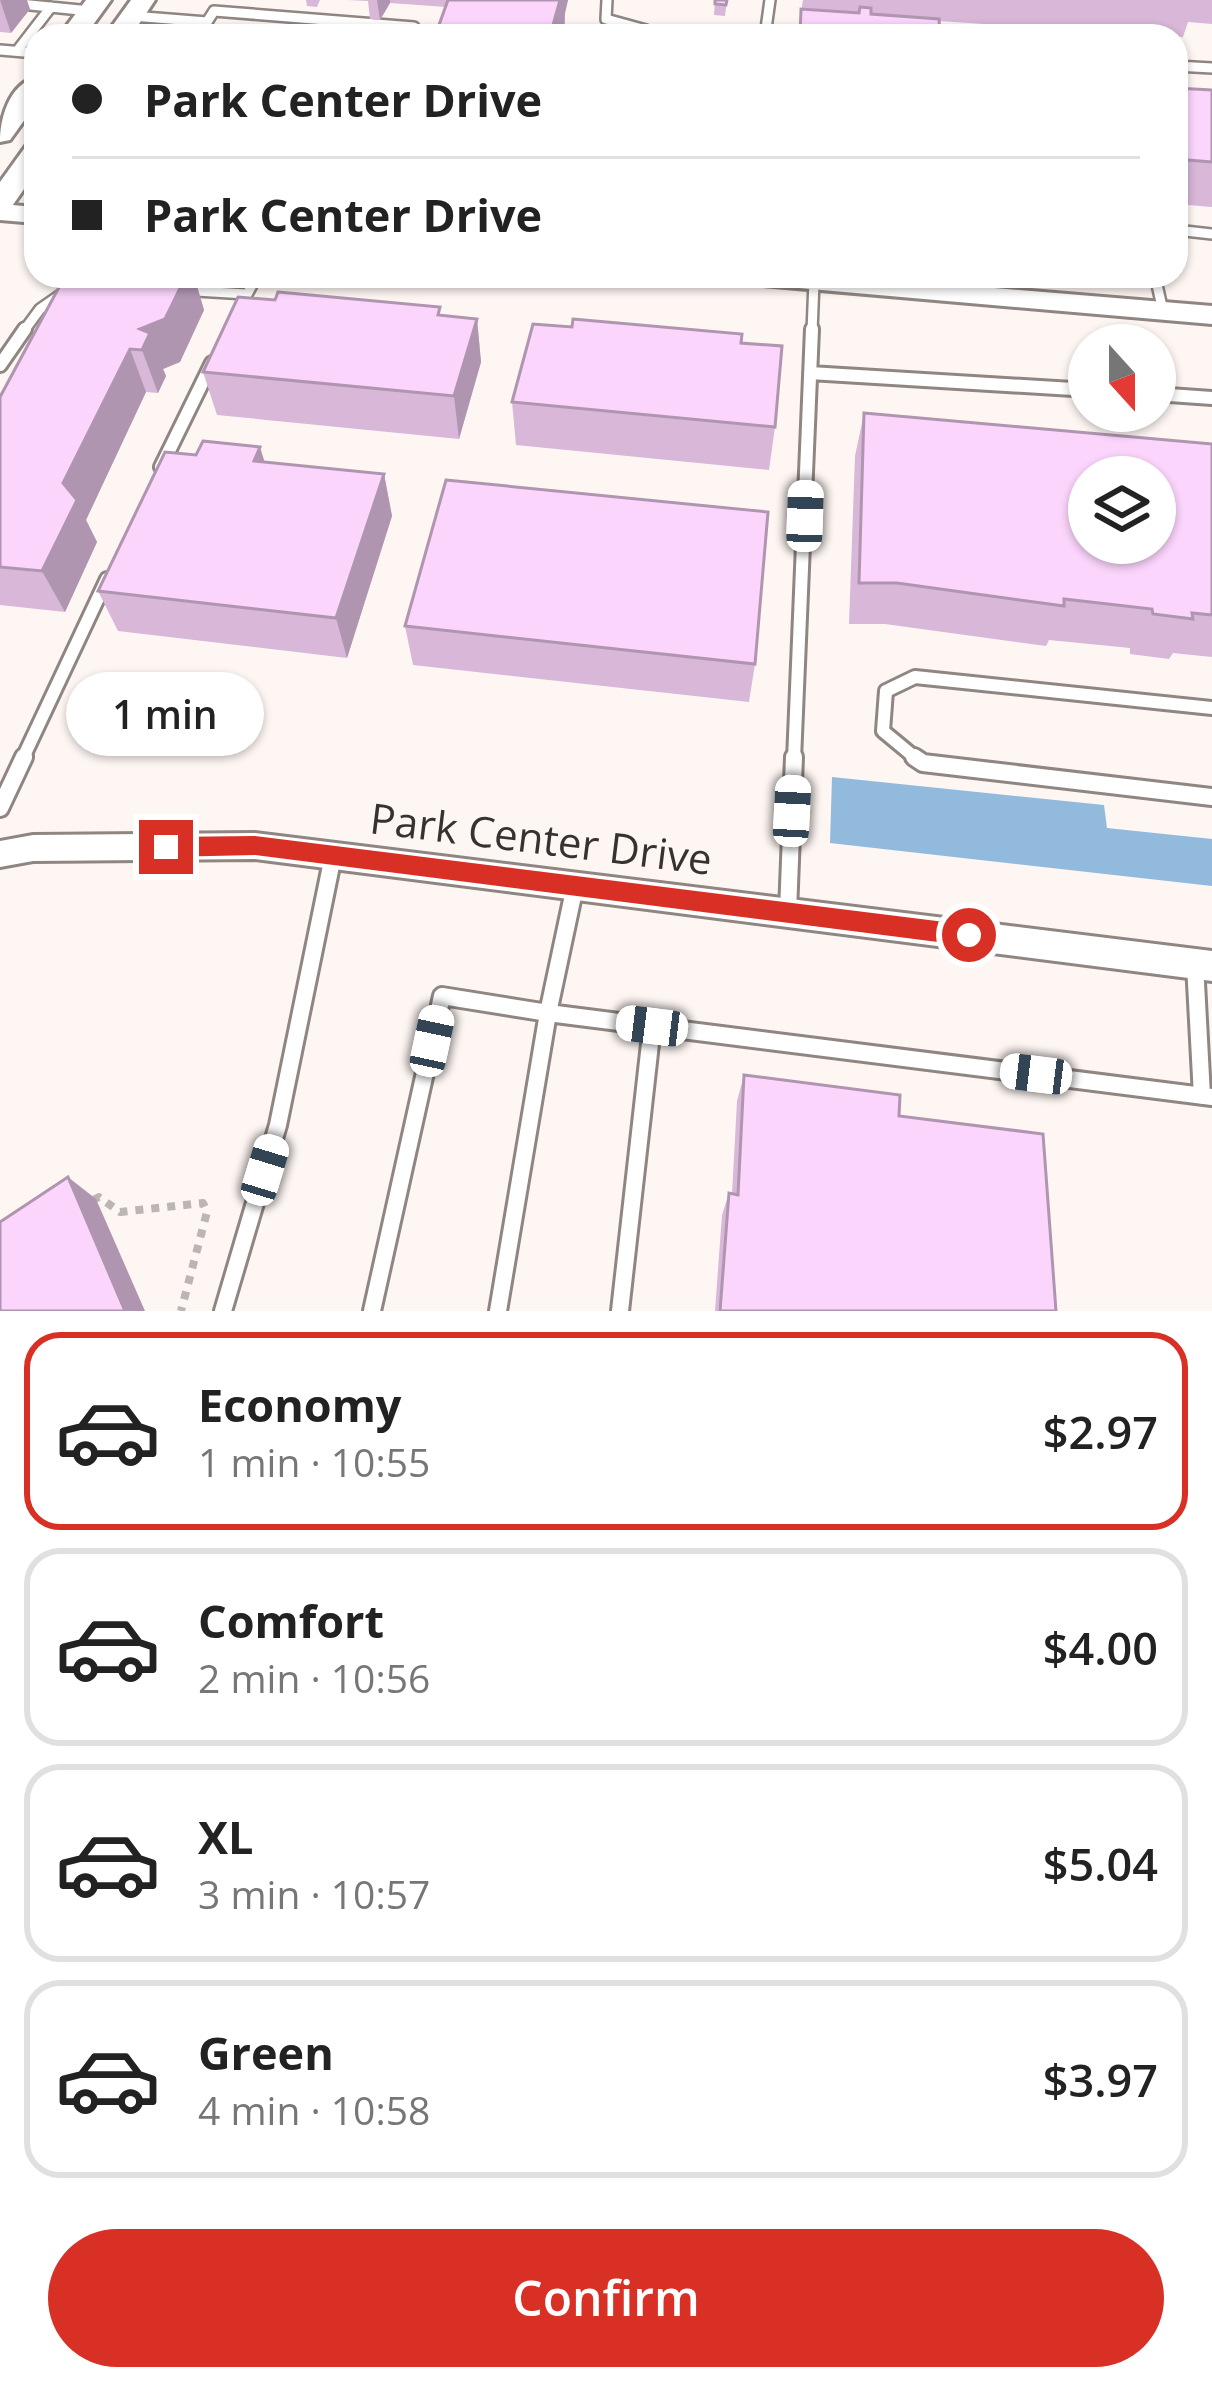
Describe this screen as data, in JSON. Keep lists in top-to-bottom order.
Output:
{
  "streets": {
    "street": ["Park Center Drive"]
  },
  "north": "bottom",
  "page": {
    "banner": ["Park Center Drive", "Park Center Drive"],
    "bubble": "1 min",
    "list": [
      {
        "name": "Economy",
        "note": "1 min · 10:55",
        "value": "$2.97"
      },
      {
        "name": "Comfort",
        "note": "2 min · 10:56",
        "value": "$4.00"
      },
      {
        "name": "XL",
        "note": "3 min · 10:57",
        "value": "$5.04"
      },
      {
        "name": "Green",
        "note": "4 min · 10:58",
        "value": "$3.97"
      }
    ],
    "buttons": "Confirm"
  }
}
